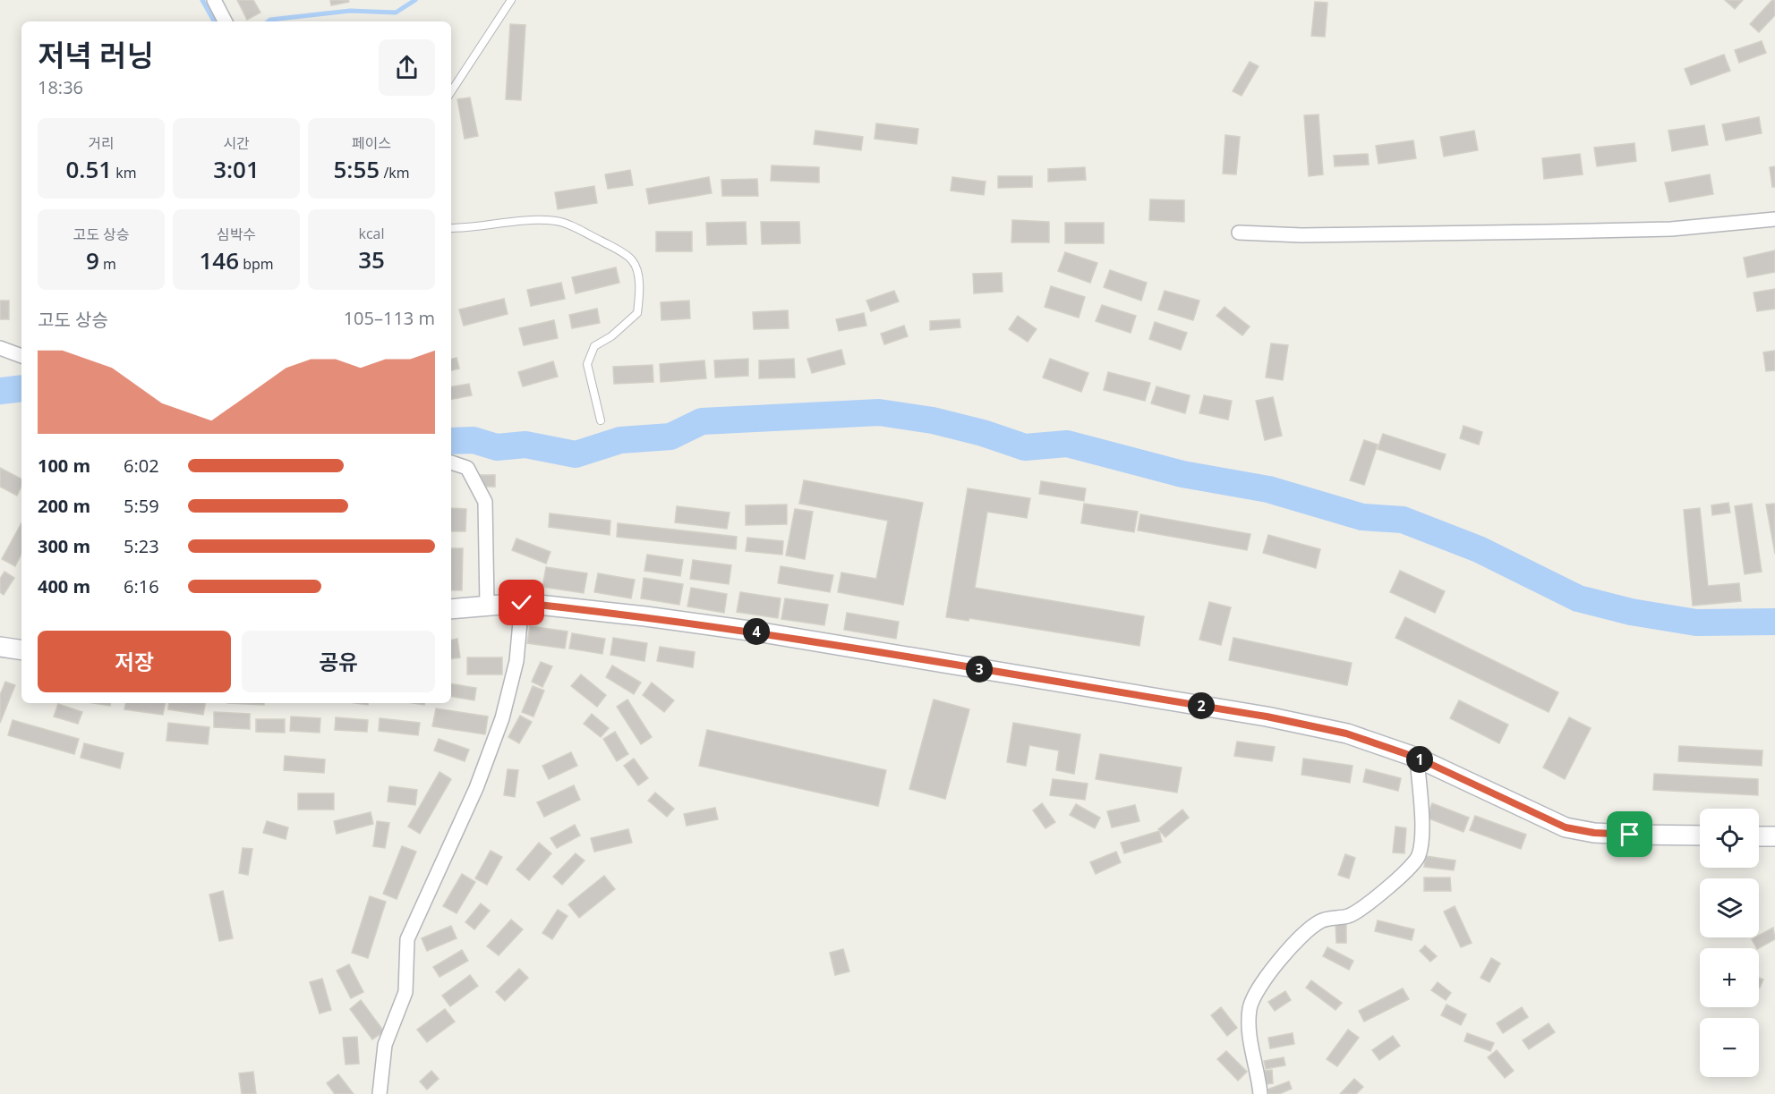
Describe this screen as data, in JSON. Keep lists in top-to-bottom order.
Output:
{
  "page": {
    "heading": ["저녁 러닝", "18:36"],
    "stats": [
      ["거리", "0.51 km"],
      ["시간", "3:01"],
      ["페이스", "5:55 /km"],
      ["고도 상승", "9 m"],
      ["심박수", "146 bpm"],
      ["kcal", "35"]
    ],
    "chart": ["고도 상승", "105–113 m"],
    "list": [
      {
        "name": "100 m",
        "note": "6:02"
      },
      {
        "name": "200 m",
        "note": "5:59"
      },
      {
        "name": "300 m",
        "note": "5:23"
      },
      {
        "name": "400 m",
        "note": "6:16"
      }
    ],
    "pins": [
      "4",
      "3",
      "2",
      "1"
    ],
    "buttons": ["저장", "공유"],
    "map_buttons": ["+", "−"]
  }
}
